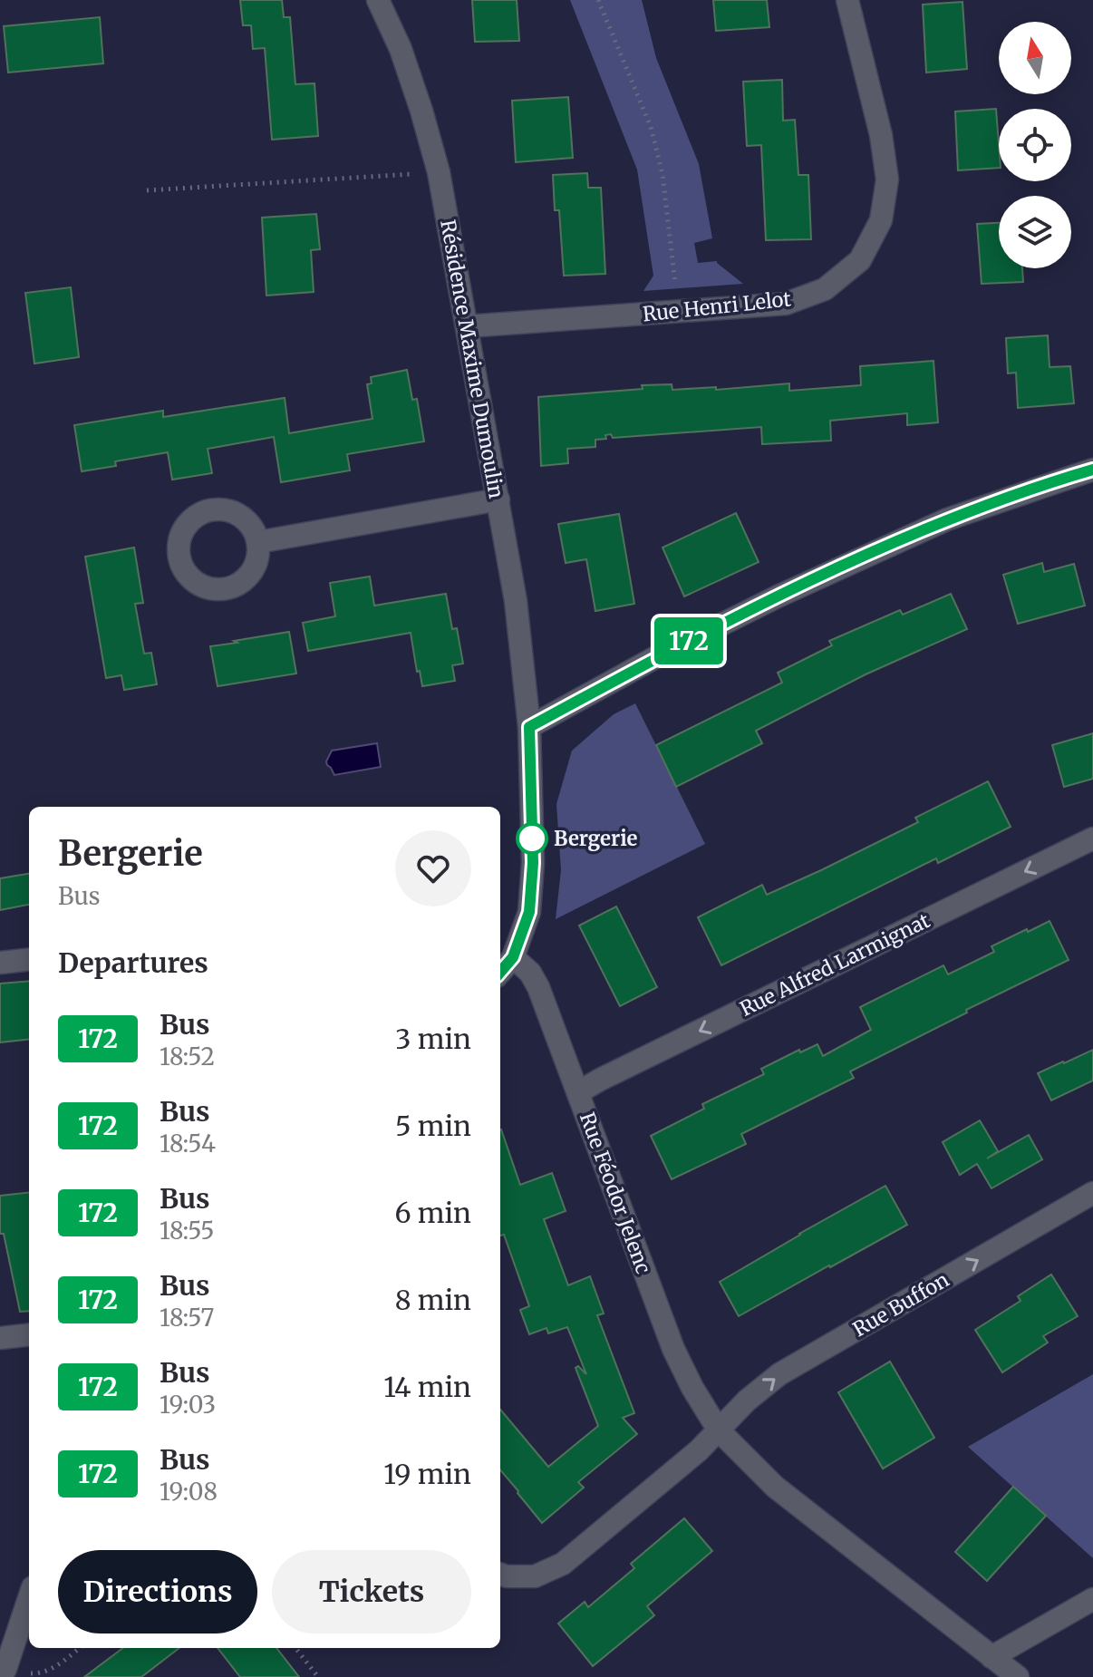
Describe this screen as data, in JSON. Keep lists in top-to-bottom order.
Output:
{
  "streets": {
    "street": [
      "Rue Henri Lelot",
      "Résidence Maxime Dumoulin",
      "Rue Alfred Larmignat",
      "Rue Féodor Jelenc",
      "Rue Buffon"
    ]
  },
  "crossings": [
    ["Rue Henri Lelot", "Résidence Maxime Dumoulin"],
    ["Résidence Maxime Dumoulin", "Rue Féodor Jelenc"],
    ["Rue Alfred Larmignat", "Rue Féodor Jelenc"],
    ["Rue Féodor Jelenc", "Rue Buffon"]
  ],
  "one_way": ["Rue Alfred Larmignat", "Rue Buffon"],
  "places": ["Bergerie"],
  "lines": ["bus line 172"],
  "north": "top",
  "page": {
    "on_map": "172",
    "heading": [
      ["Bergerie", "Bus"],
      "Departures"
    ],
    "list": [
      {
        "mark": "172",
        "name": "Bus",
        "note": "18:52",
        "value": "3 min"
      },
      {
        "mark": "172",
        "name": "Bus",
        "note": "18:54",
        "value": "5 min"
      },
      {
        "mark": "172",
        "name": "Bus",
        "note": "18:55",
        "value": "6 min"
      },
      {
        "mark": "172",
        "name": "Bus",
        "note": "18:57",
        "value": "8 min"
      },
      {
        "mark": "172",
        "name": "Bus",
        "note": "19:03",
        "value": "14 min"
      },
      {
        "mark": "172",
        "name": "Bus",
        "note": "19:08",
        "value": "19 min"
      }
    ],
    "buttons": ["Directions", "Tickets"]
  }
}
